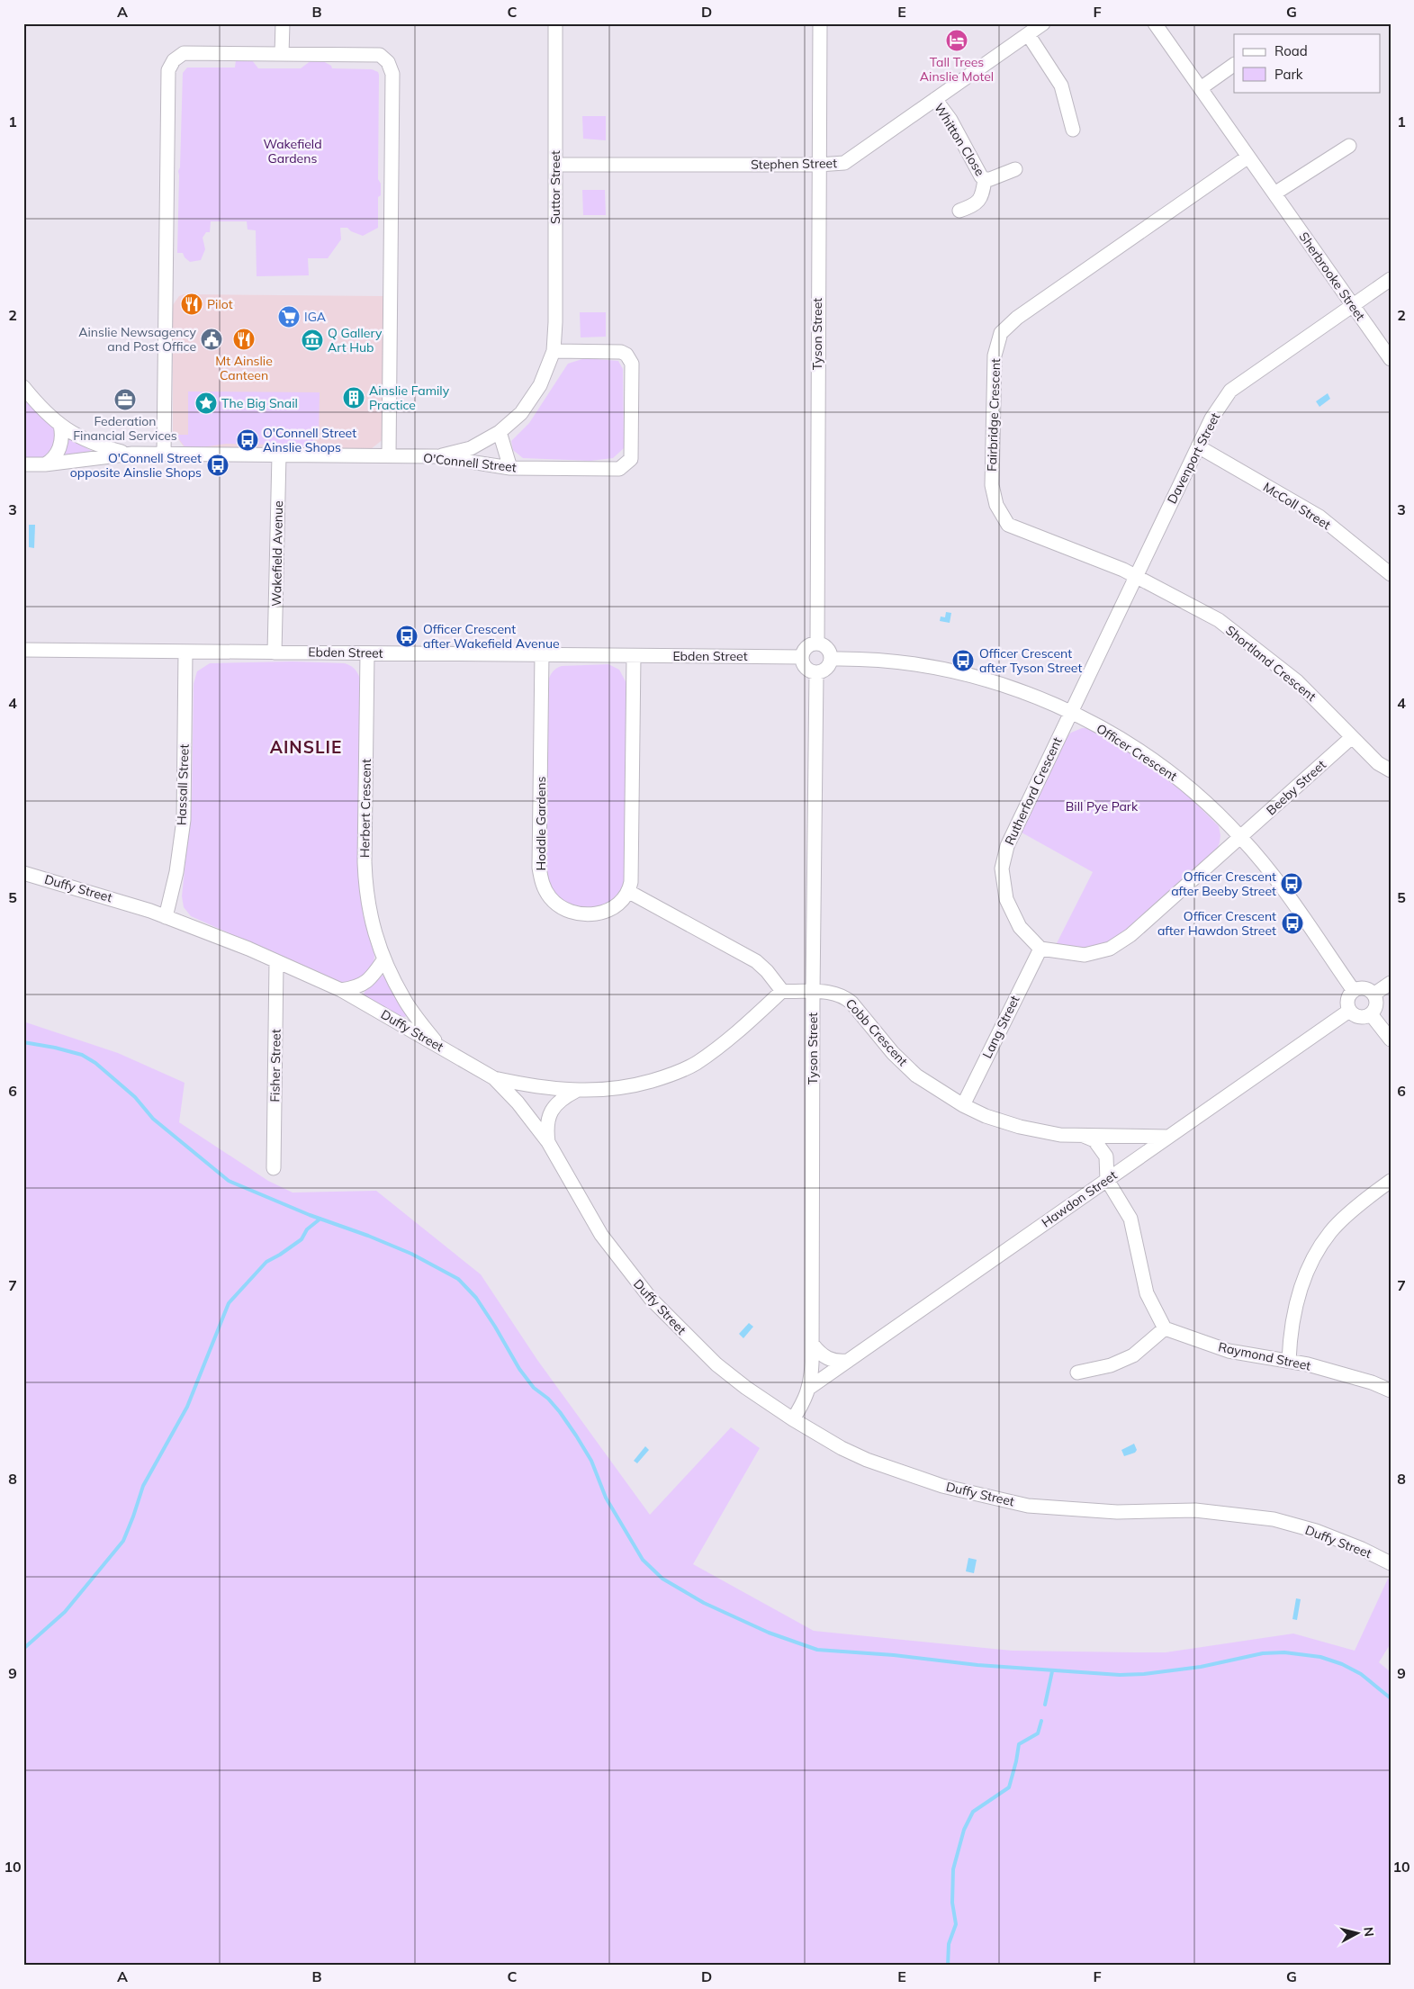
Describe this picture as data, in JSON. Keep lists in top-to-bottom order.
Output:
{
  "streets": {
    "street": [
      "Whitton Close",
      "Stephen Street",
      "Suttor Street",
      "Sherbrooke Street",
      "Tyson Street",
      "Fairbridge Crescent",
      "Davenport Street",
      "O'Connell Street",
      "McColl Street",
      "Wakefield Avenue",
      "Ebden Street",
      "Shortland Crescent",
      "Officer Crescent",
      "Hassall Street",
      "Beeby Street",
      "Rutherford Crescent",
      "Herbert Crescent",
      "Hoddle Gardens",
      "Duffy Street",
      "Lang Street",
      "Cobb Crescent",
      "Fisher Street",
      "Hawdon Street",
      "Raymond Street"
    ]
  },
  "crossings": [
    ["Whitton Close", "Stephen Street"],
    ["Stephen Street", "Suttor Street"],
    ["Stephen Street", "Tyson Street"],
    ["Suttor Street", "O'Connell Street"],
    ["Sherbrooke Street", "Fairbridge Crescent"],
    ["Sherbrooke Street", "Davenport Street"],
    ["Tyson Street", "Ebden Street"],
    ["Tyson Street", "Officer Crescent"],
    ["Tyson Street", "Duffy Street"],
    ["Tyson Street", "Cobb Crescent"],
    ["Tyson Street", "Hawdon Street"],
    ["Fairbridge Crescent", "Davenport Street"],
    ["Fairbridge Crescent", "Shortland Crescent"],
    ["Davenport Street", "McColl Street"],
    ["Davenport Street", "Shortland Crescent"],
    ["Davenport Street", "Officer Crescent"],
    ["Davenport Street", "Rutherford Crescent"],
    ["O'Connell Street", "Wakefield Avenue"],
    ["Wakefield Avenue", "Ebden Street"],
    ["Ebden Street", "Officer Crescent"],
    ["Ebden Street", "Hassall Street"],
    ["Ebden Street", "Herbert Crescent"],
    ["Ebden Street", "Hoddle Gardens"],
    ["Shortland Crescent", "Beeby Street"],
    ["Officer Crescent", "Beeby Street"],
    ["Officer Crescent", "Rutherford Crescent"],
    ["Officer Crescent", "Hawdon Street"],
    ["Hassall Street", "Duffy Street"],
    ["Rutherford Crescent", "Lang Street"],
    ["Herbert Crescent", "Duffy Street"],
    ["Duffy Street", "Fisher Street"],
    ["Lang Street", "Cobb Crescent"],
    ["Cobb Crescent", "Hawdon Street"]
  ],
  "districts": ["AINSLIE"],
  "parks": ["Wakefield Gardens", "Bill Pye Park"],
  "places": {
    "hotel": ["Tall Trees Ainslie Motel"],
    "restaurant": ["Pilot", "Mt Ainslie Canteen"],
    "supermarket": ["IGA"],
    "public building": ["Ainslie Newsagency and Post Office"],
    "museum": ["Q Gallery Art Hub"],
    "building": ["Ainslie Family Practice"],
    "office": ["Federation Financial Services"],
    "place": ["The Big Snail"],
    "bus stop": [
      "O'Connell Street Ainslie Shops",
      "O'Connell Street opposite Ainslie Shops",
      "Officer Crescent after Wakefield Avenue",
      "Officer Crescent after Tyson Street",
      "Officer Crescent after Beeby Street",
      "Officer Crescent after Hawdon Street"
    ]
  },
  "legend": ["Road", "Park"],
  "north": "right",
  "grid": {
    "columns": [
      "A",
      "B",
      "C",
      "D",
      "E",
      "F",
      "G"
    ],
    "rows": [
      "1",
      "2",
      "3",
      "4",
      "5",
      "6",
      "7",
      "8",
      "9",
      "10"
    ]
  }
}
